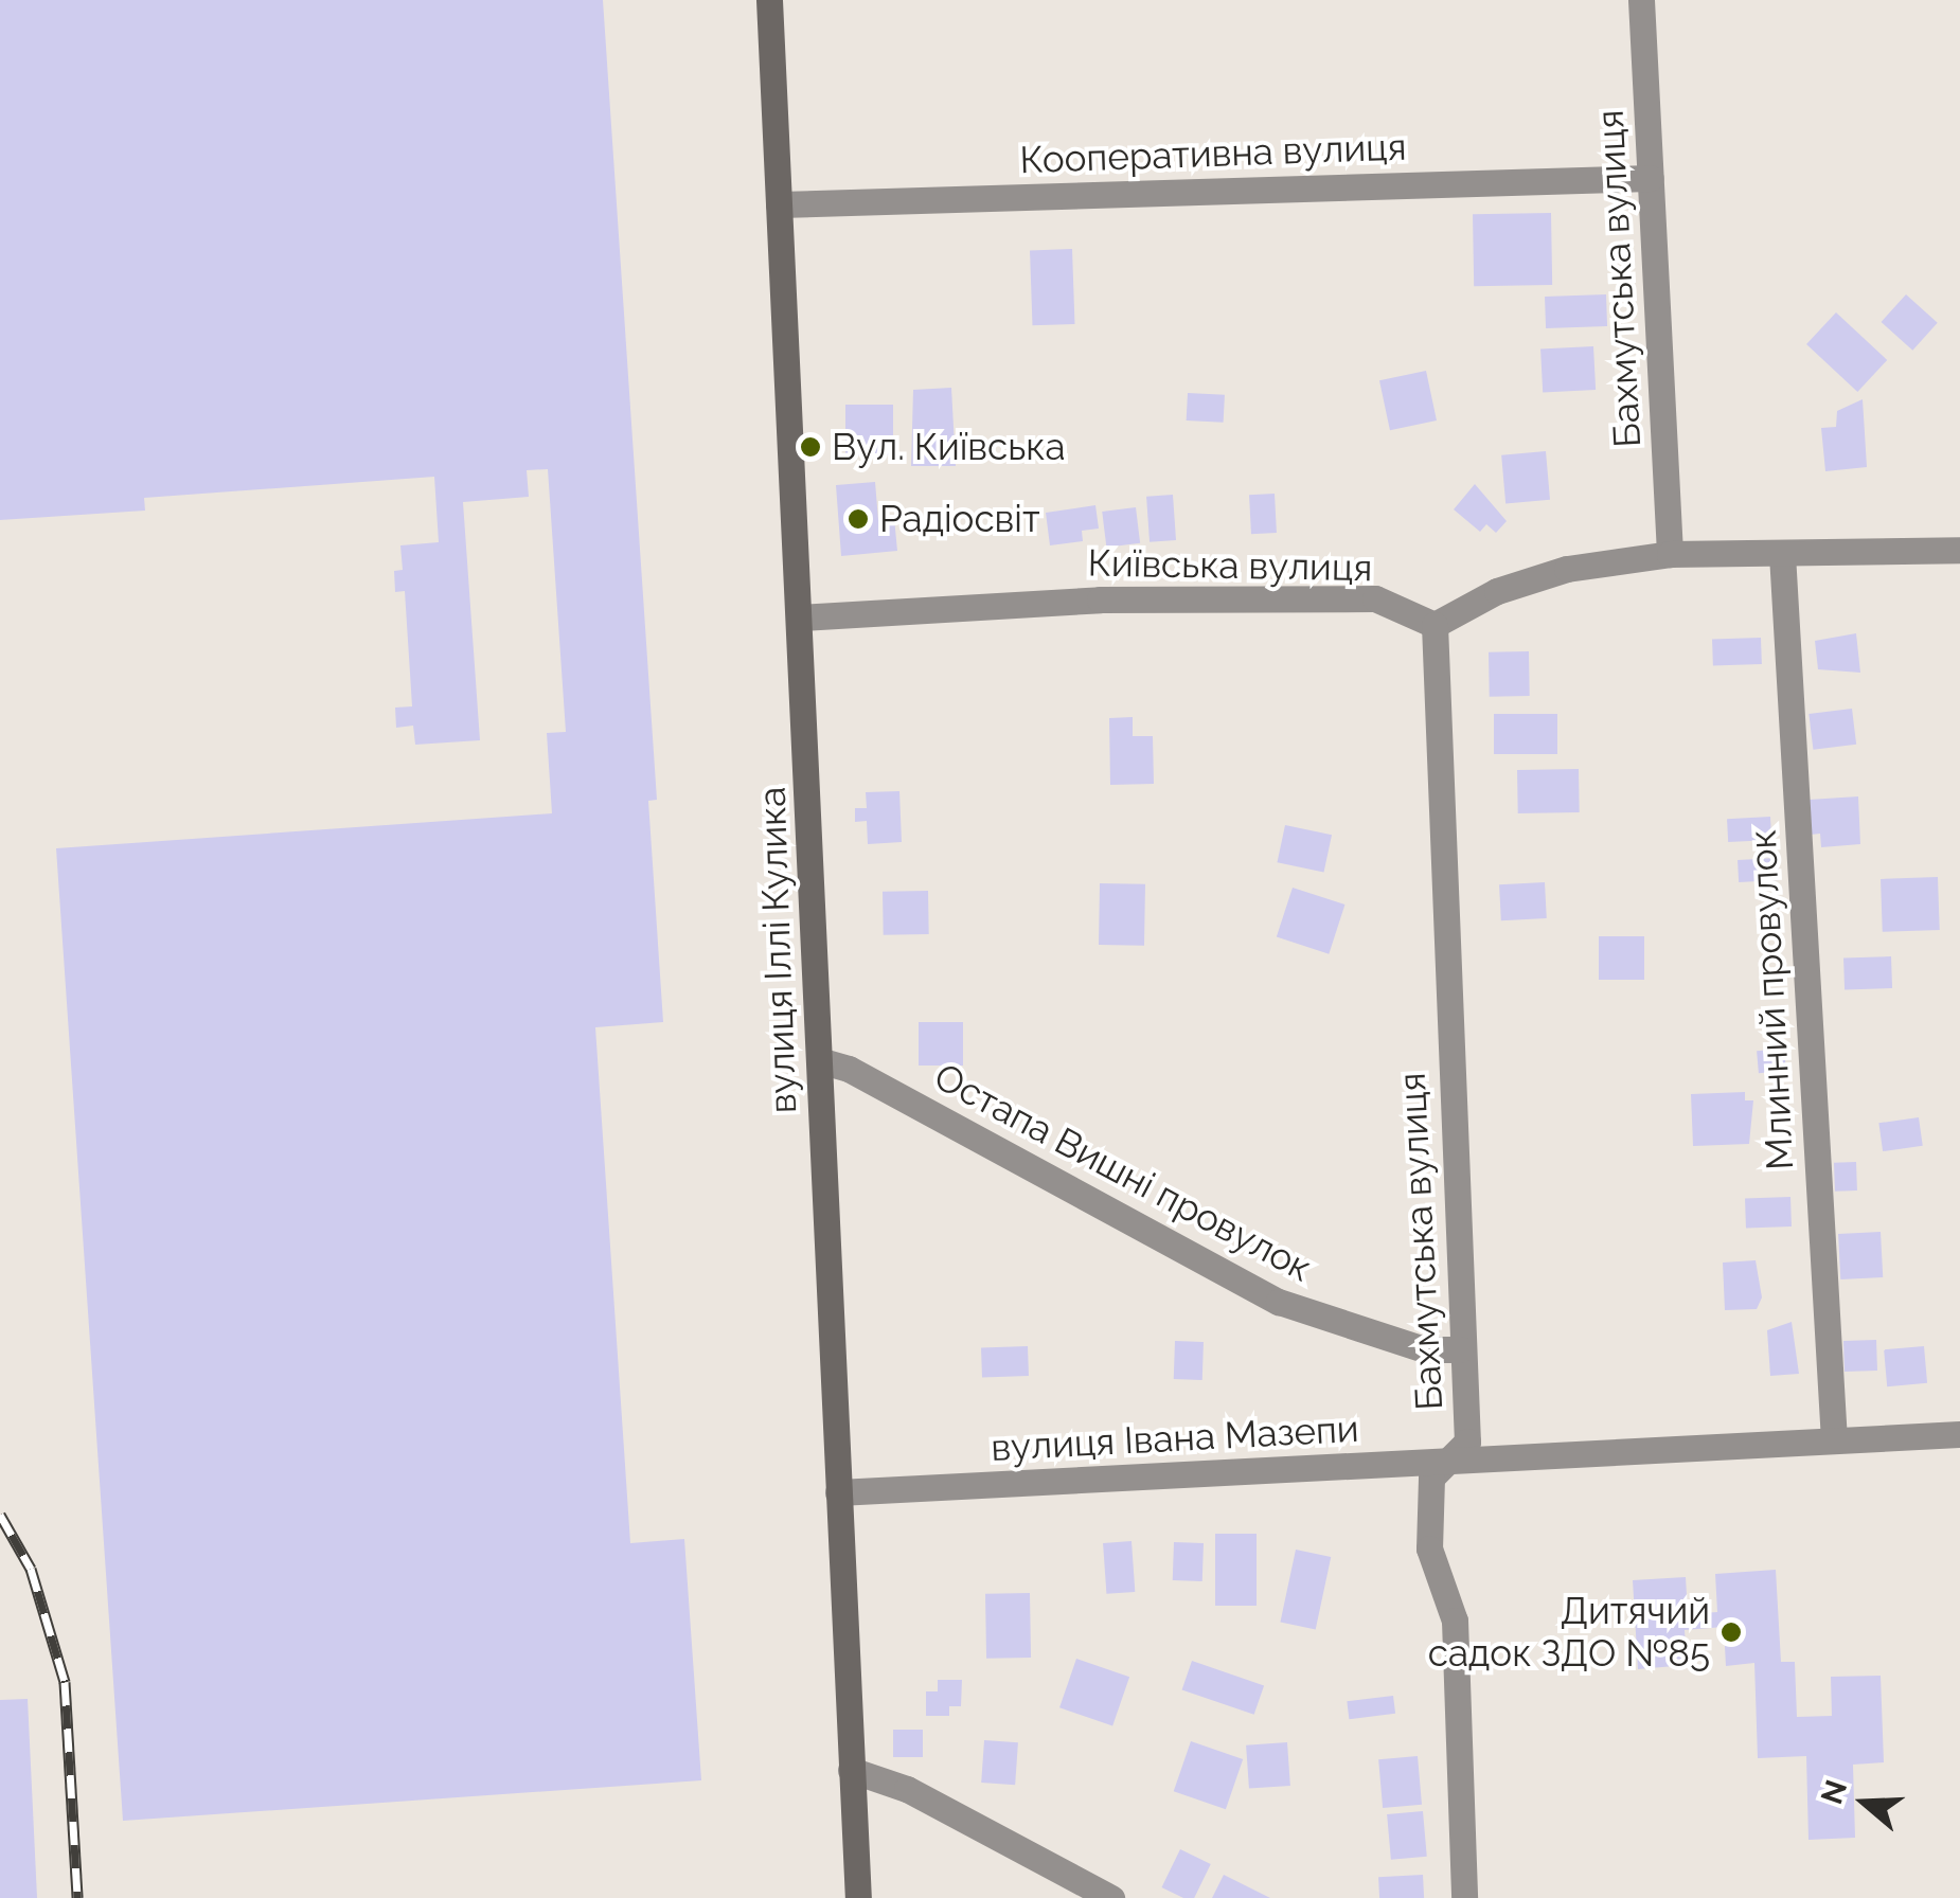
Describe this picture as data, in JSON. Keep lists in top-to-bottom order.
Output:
{
  "streets": {
    "street": [
      "Кооперативна вулиця",
      "Бахмутська вулиця",
      "Київська вулиця",
      "вулиця Іллі Кулика",
      "Млинний провулок",
      "Остапа Вишні провулок",
      "вулиця Івана Мазепи"
    ]
  },
  "crossings": [
    ["Кооперативна вулиця", "Бахмутська вулиця"],
    ["Кооперативна вулиця", "вулиця Іллі Кулика"],
    ["Бахмутська вулиця", "Київська вулиця"],
    ["Бахмутська вулиця", "Остапа Вишні провулок"],
    ["Бахмутська вулиця", "вулиця Івана Мазепи"],
    ["Київська вулиця", "вулиця Іллі Кулика"],
    ["вулиця Іллі Кулика", "Остапа Вишні провулок"],
    ["вулиця Іллі Кулика", "вулиця Івана Мазепи"],
    ["Млинний провулок", "вулиця Івана Мазепи"]
  ],
  "places": ["Вул. Київська", "Радіосвіт", "Дитячий садок ЗДО №85"],
  "north": "left"
}
